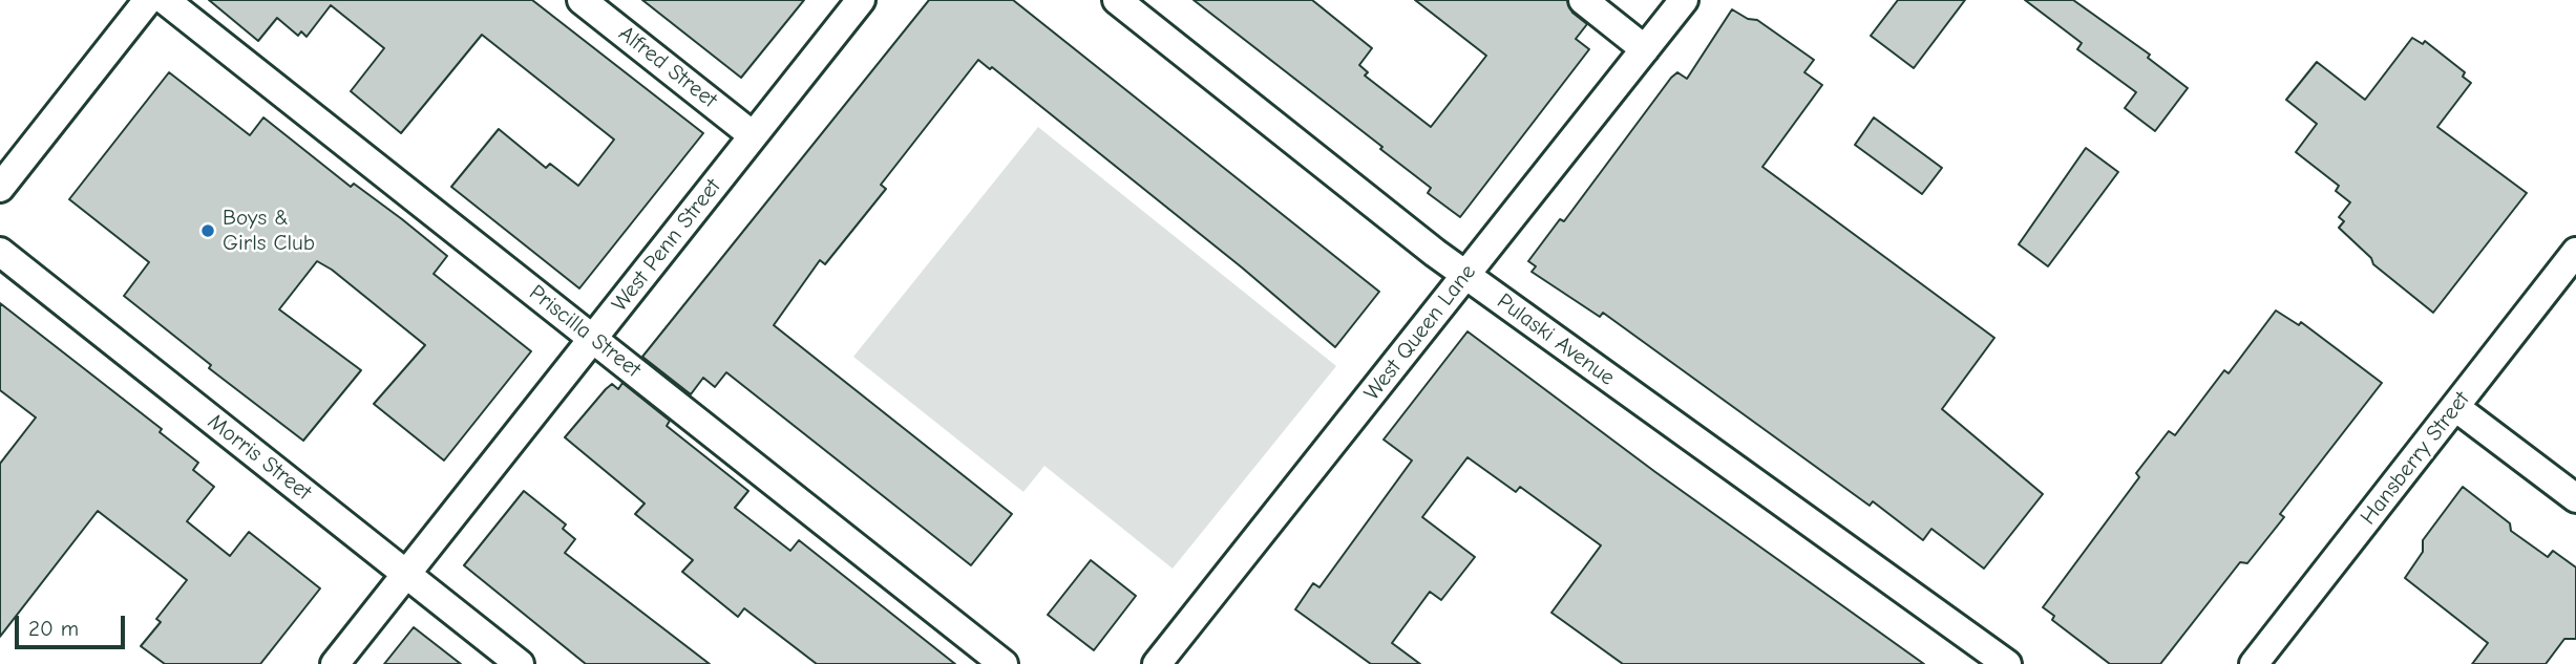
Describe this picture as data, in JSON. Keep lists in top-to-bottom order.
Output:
{
  "streets": {
    "street": [
      "Alfred Street",
      "West Penn Street",
      "Priscilla Street",
      "West Queen Lane",
      "Pulaski Avenue",
      "Morris Street",
      "Hansberry Street"
    ]
  },
  "crossings": [
    ["Alfred Street", "West Penn Street"],
    ["West Penn Street", "Priscilla Street"],
    ["West Penn Street", "Morris Street"],
    ["West Queen Lane", "Pulaski Avenue"]
  ],
  "places": ["Boys & Girls Club"],
  "scale_bar": "20 m"
}
